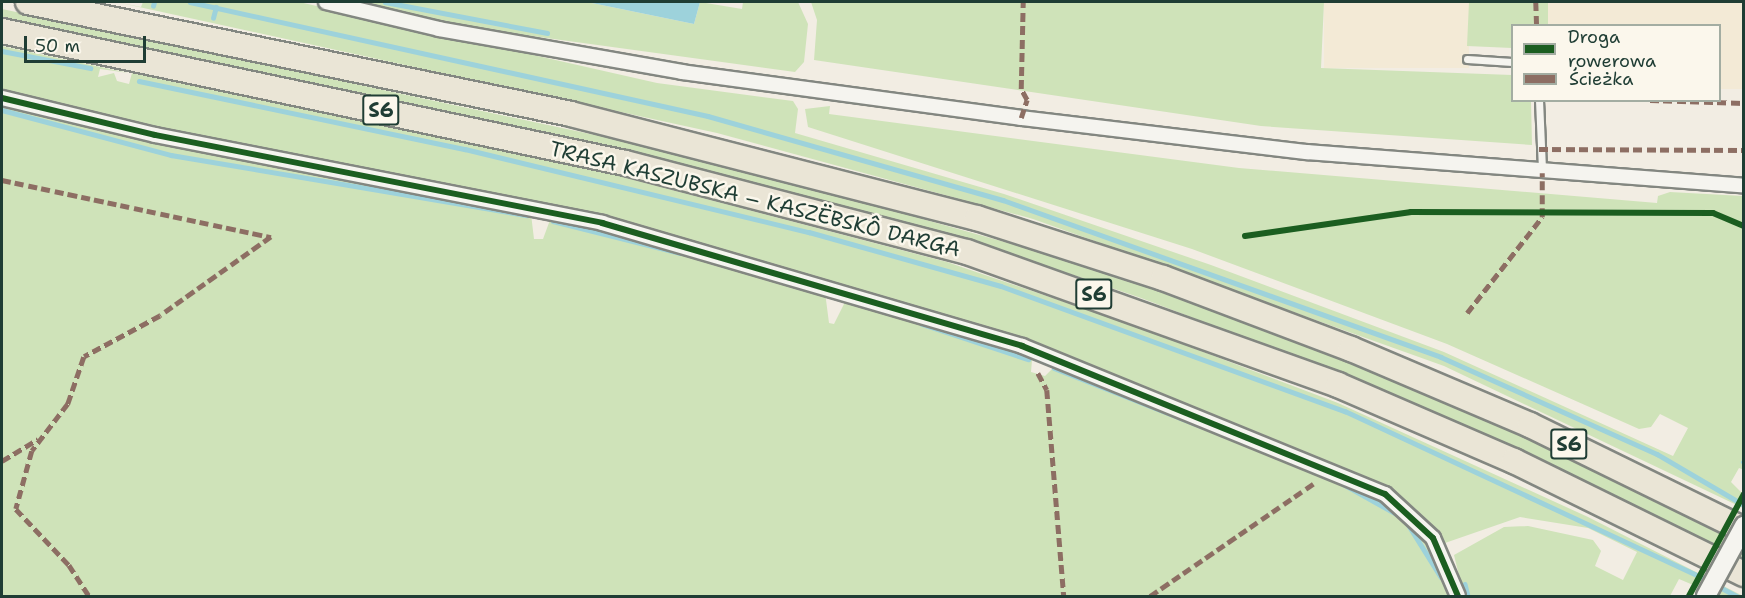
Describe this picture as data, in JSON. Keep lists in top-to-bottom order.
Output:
{
  "streets": {
    "highway": ["S6", "TRASA KASZUBSKA – KASZËBSKÔ DARGA"]
  },
  "legend": ["Droga rowerowa", "Ścieżka"],
  "scale_bar": "50 m"
}
